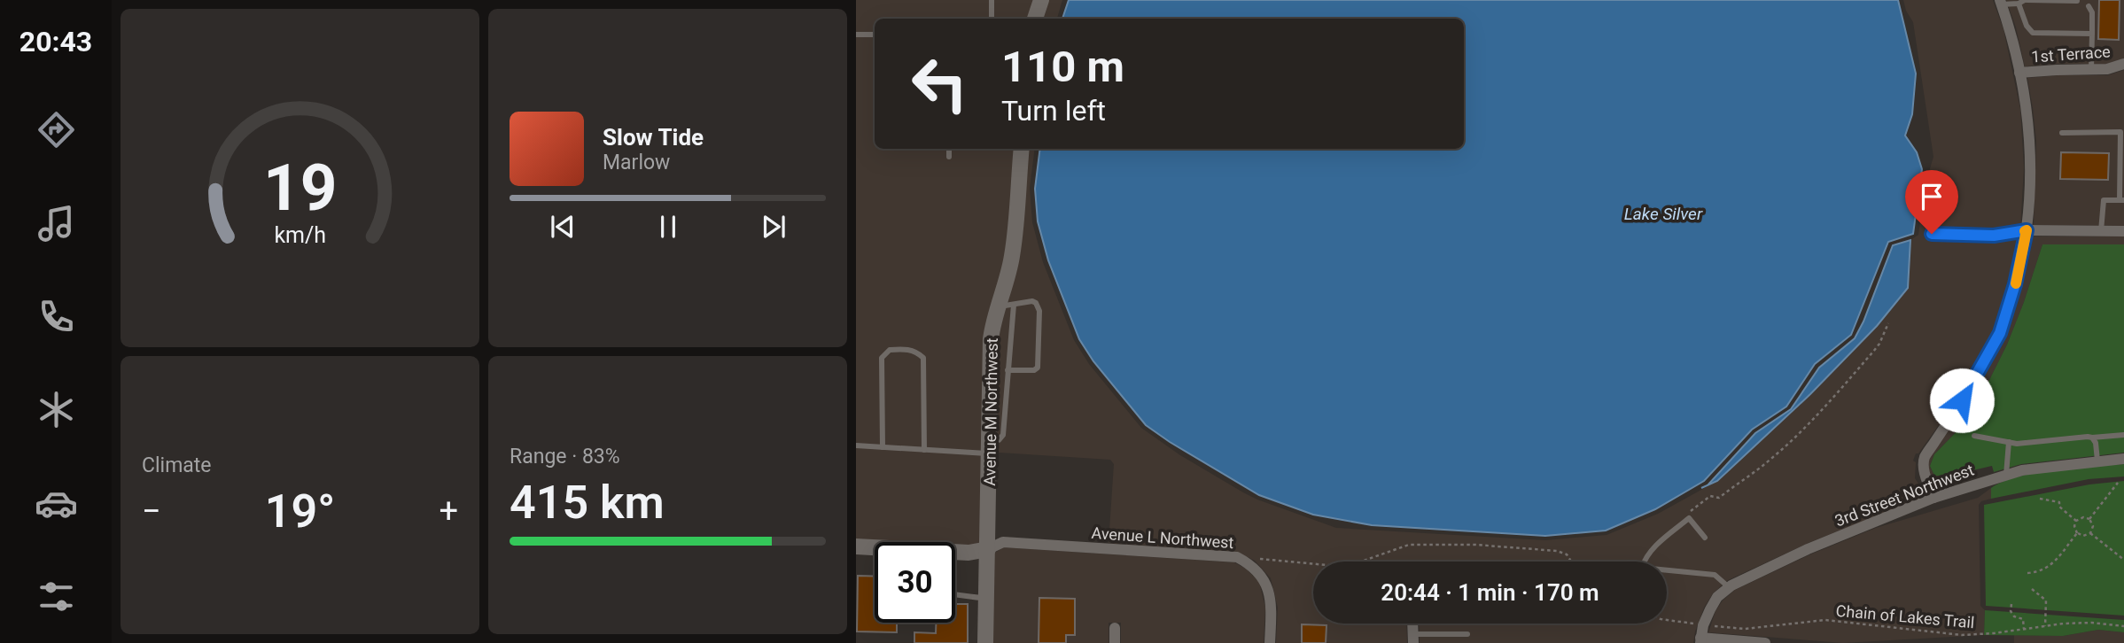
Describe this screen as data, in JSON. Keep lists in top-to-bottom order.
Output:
{
  "streets": {
    "street": [
      "1st Terrace",
      "Avenue M Northwest",
      "3rd Street Northwest",
      "Avenue L Northwest"
    ],
    "path": ["Chain of Lakes Trail"]
  },
  "crossings": [
    ["Avenue M Northwest", "Avenue L Northwest"]
  ],
  "water": ["Lake Silver"],
  "page": {
    "tabs": "20:43",
    "turn": ["110 m", "Turn left"],
    "song": ["Slow Tide", "Marlow"],
    "tile": [
      "Climate",
      ["Range · 83%", "415 km"]
    ],
    "heat": ["−", "19°", "+"],
    "limit": "30",
    "trip": "20:44 · 1 min · 170 m",
    "gauge": ["19", "km/h"]
  }
}
